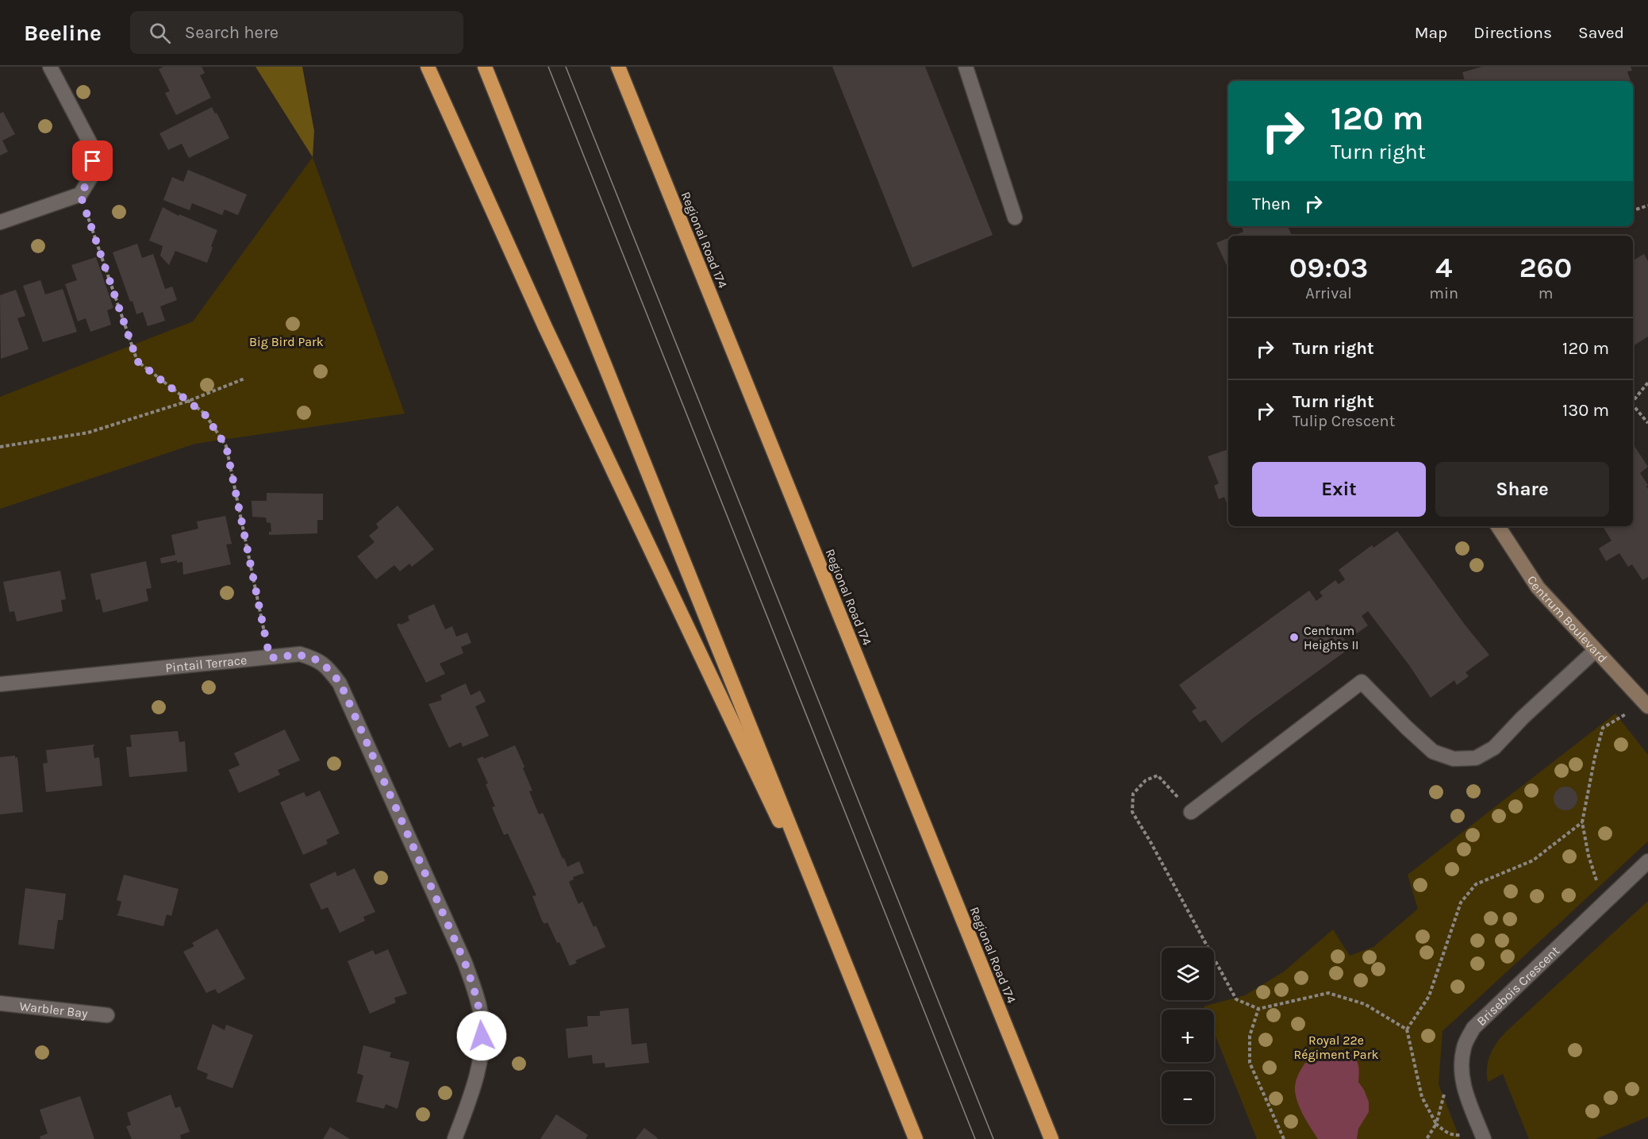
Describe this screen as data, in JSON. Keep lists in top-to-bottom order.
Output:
{
  "streets": {
    "highway": ["Regional Road 174"],
    "street": [
      "Centrum Boulevard",
      "Pintail Terrace",
      "Brisebois Crescent",
      "Warbler Bay"
    ]
  },
  "parks": ["Big Bird Park", "Royal 22e Régiment Park"],
  "places": ["Centrum Heights II"],
  "page": {
    "header": "Beeline",
    "search": "Search here",
    "nav": ["Map", "Directions", "Saved"],
    "turn": ["120 m", "Turn right"],
    "then": "Then",
    "eta": [
      "09:03",
      "Arrival",
      "4",
      "min",
      "260",
      "m"
    ],
    "list": [
      {
        "name": "Turn right",
        "value": "120 m"
      },
      {
        "name": "Turn right",
        "note": "Tulip Crescent",
        "value": "130 m"
      }
    ],
    "buttons": ["Exit", "Share"],
    "map_buttons": ["+", "−"]
  }
}
